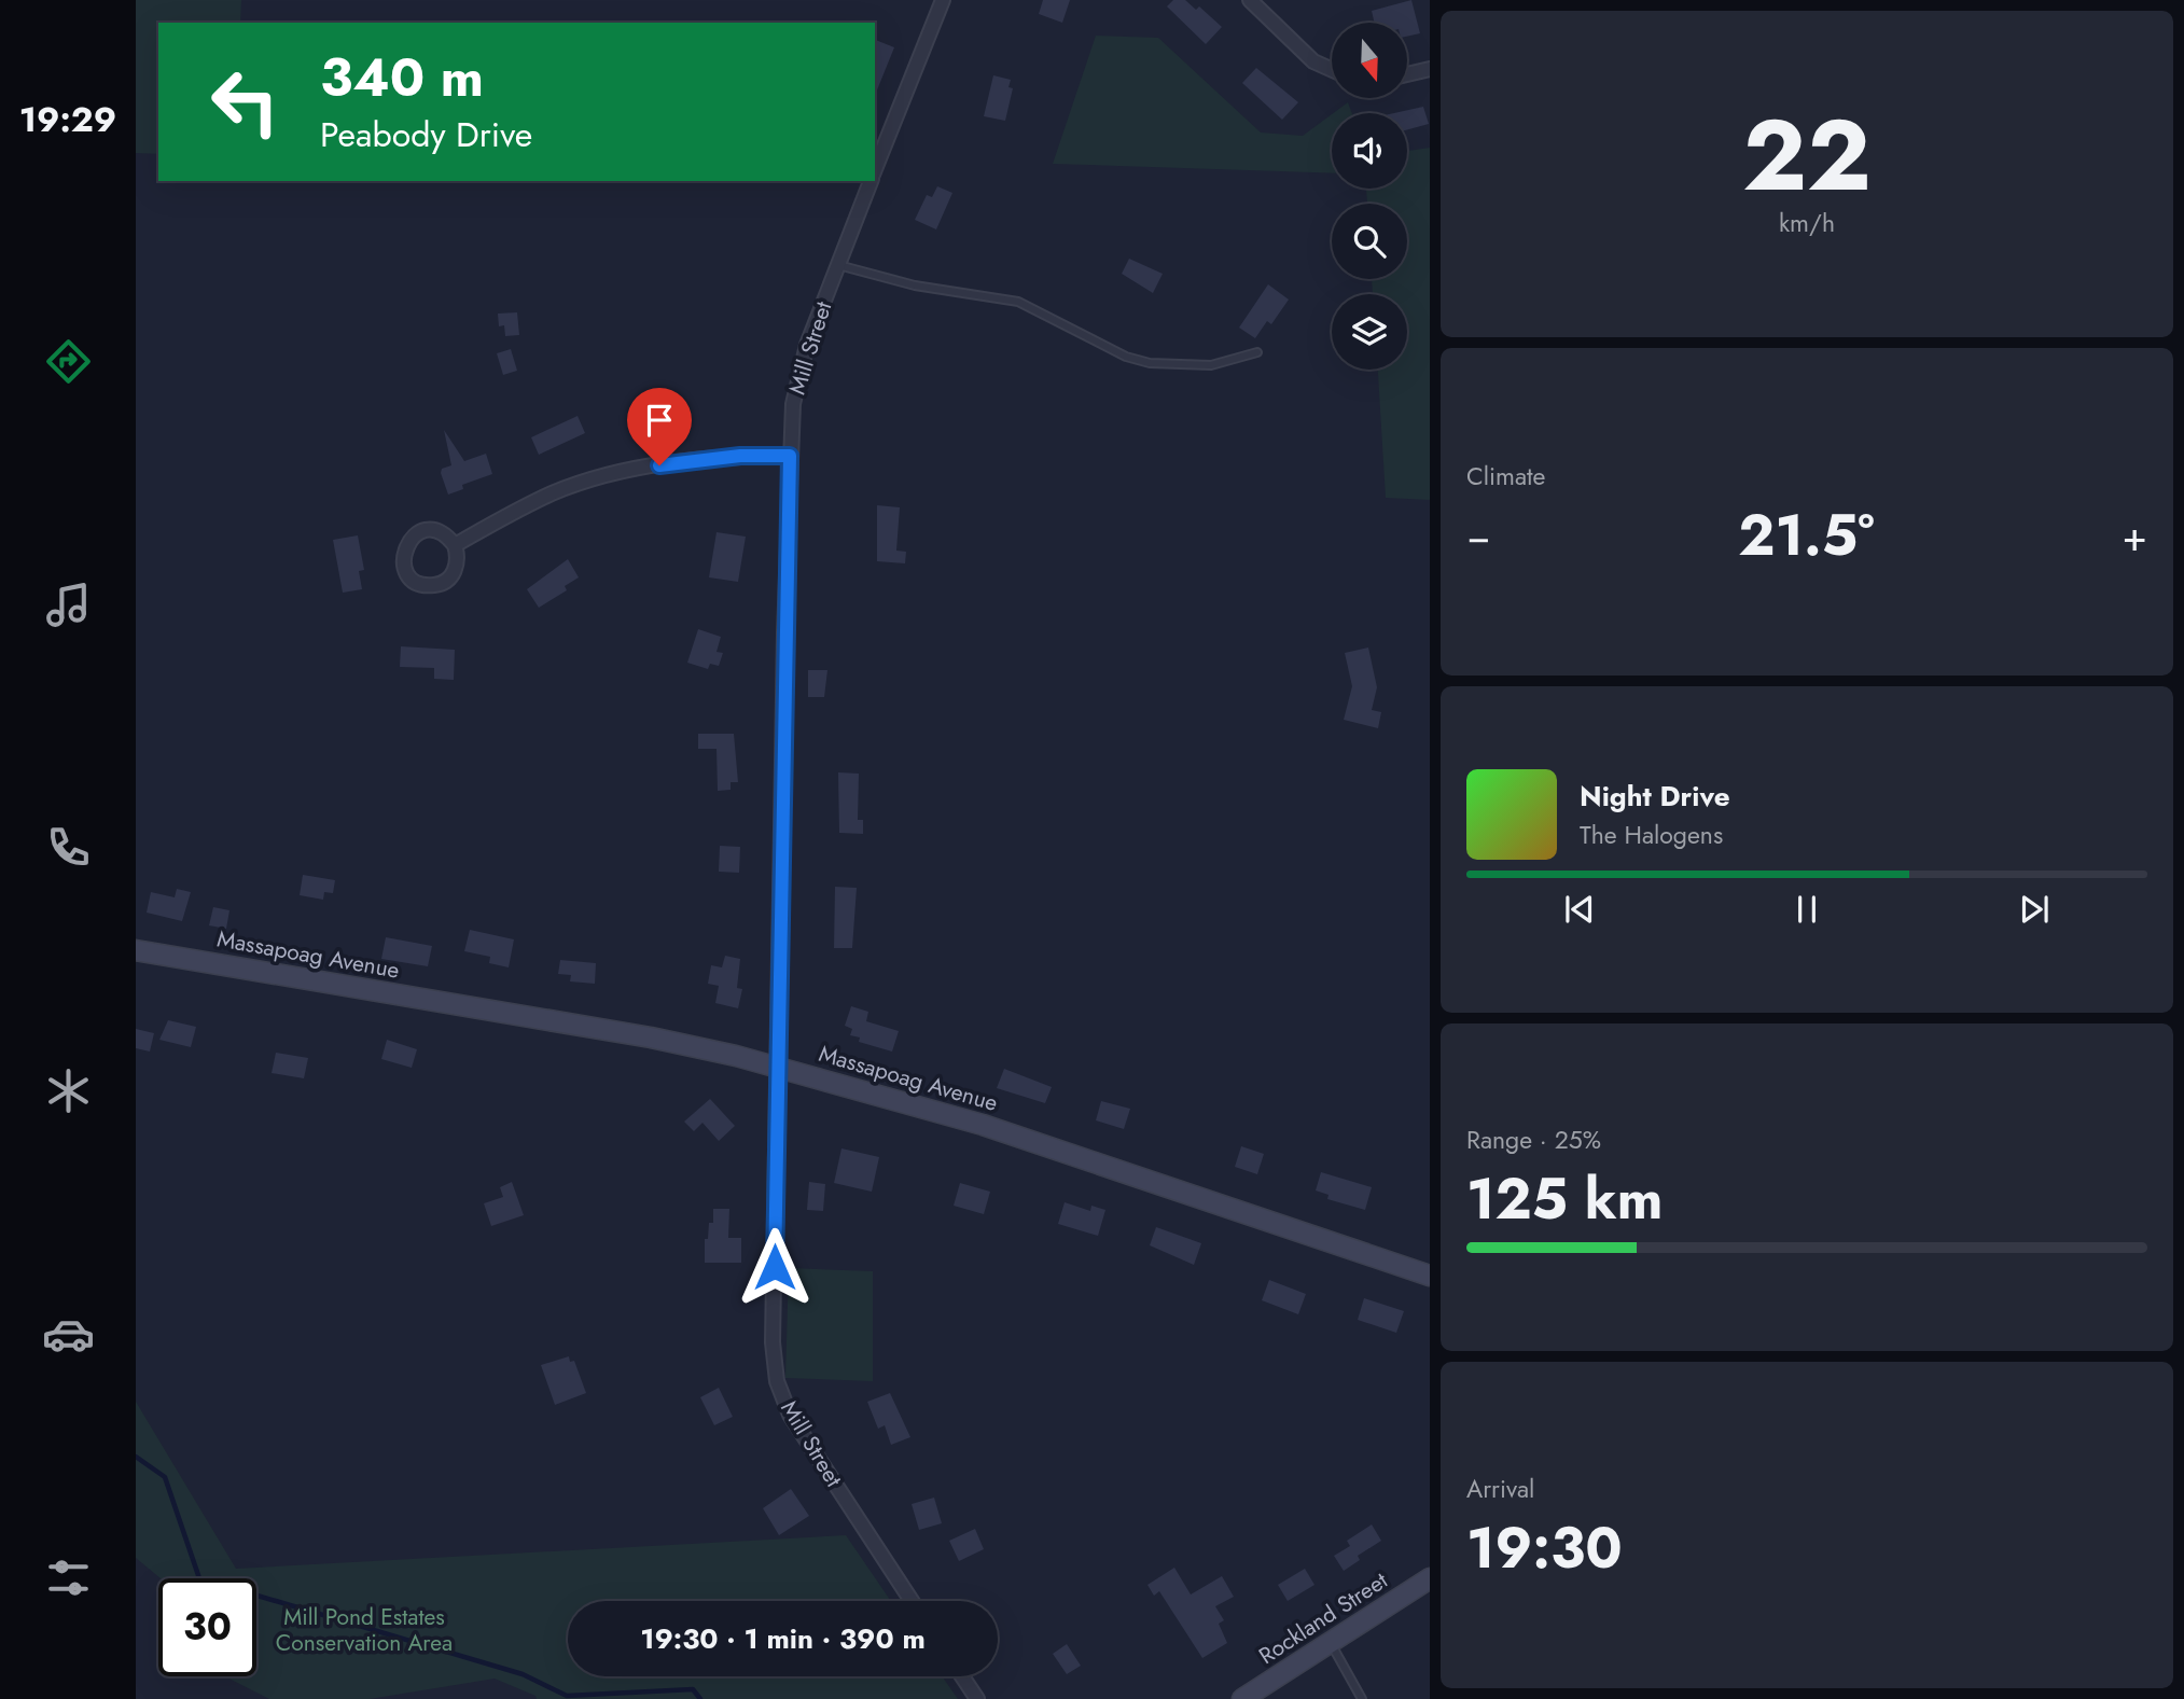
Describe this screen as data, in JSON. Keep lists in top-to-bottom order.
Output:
{
  "streets": {
    "main road": ["Massapoag Avenue", "Rockland Street"],
    "street": ["Mill Street"]
  },
  "crossings": [
    ["Mill Street", "Massapoag Avenue"]
  ],
  "parks": ["Mill Pond Estates Conservation Area"],
  "north": "bottom",
  "page": {
    "tabs": "19:29",
    "tile": [
      ["22", "km/h"],
      "Climate",
      ["Range · 25%", "125 km"],
      ["Arrival", "19:30"]
    ],
    "turn": ["340 m", "Peabody Drive"],
    "heat": ["−", "21.5°", "+"],
    "song": ["Night Drive", "The Halogens"],
    "limit": "30",
    "trip": "19:30 · 1 min · 390 m"
  }
}
